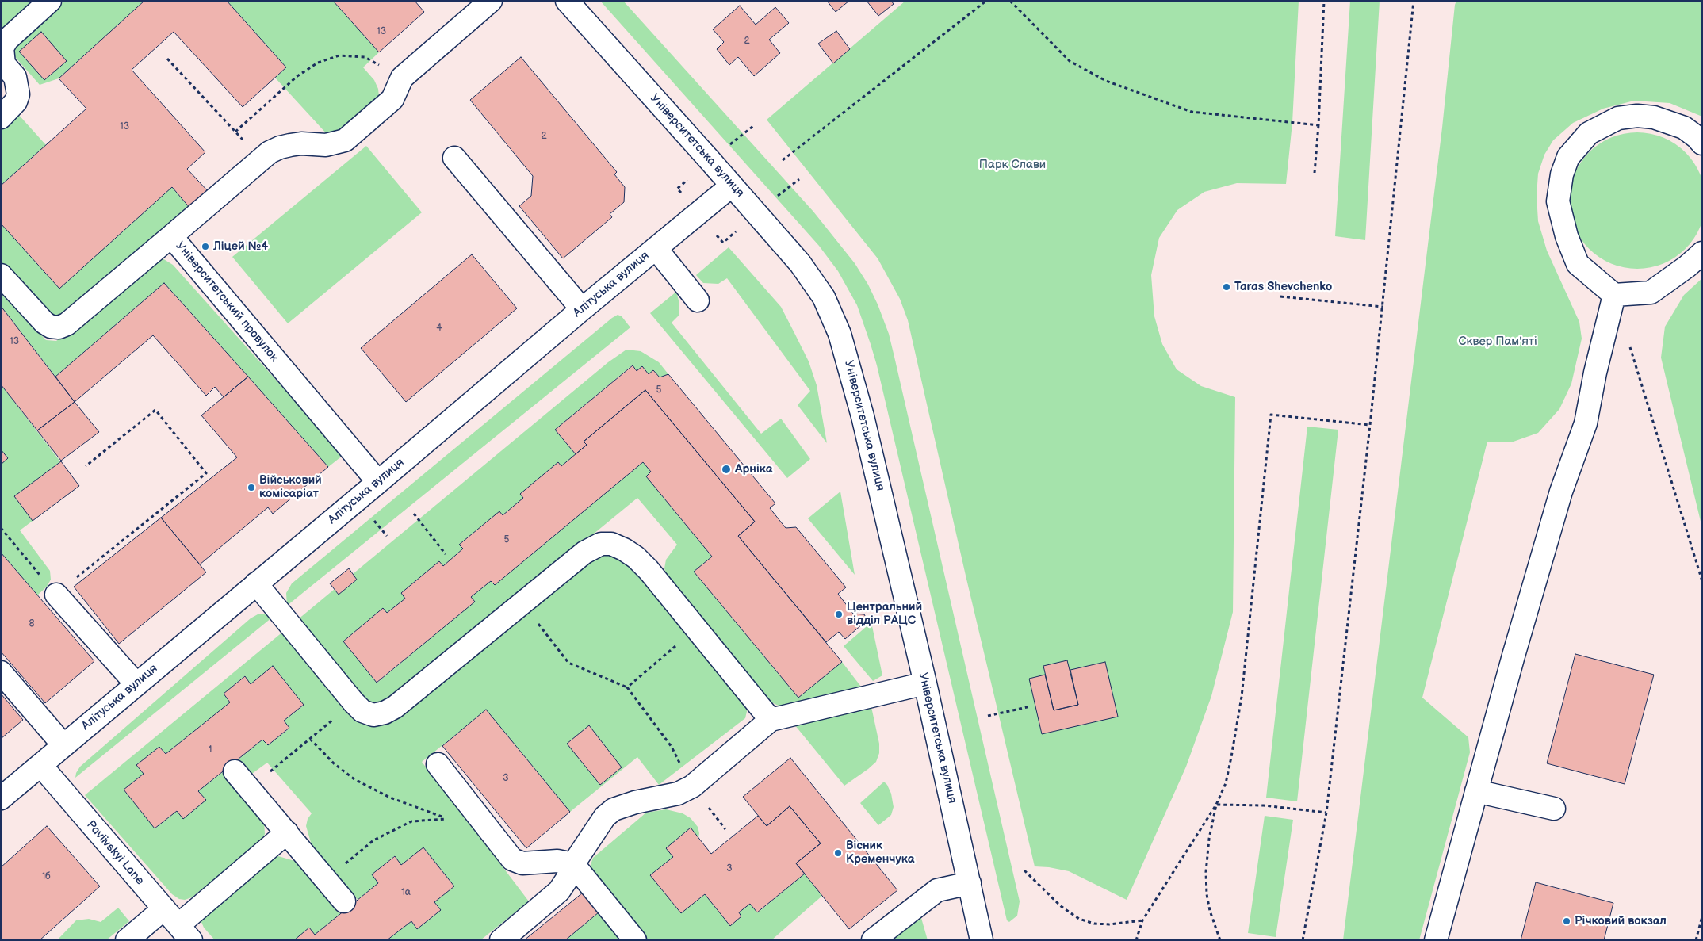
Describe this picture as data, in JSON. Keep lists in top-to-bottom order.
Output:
{
  "streets": {
    "street": [
      "Університетська вулиця",
      "Алітуська вулиця",
      "Університетський провулок",
      "Pavlivskyi Lane"
    ]
  },
  "crossings": [
    ["Університетська вулиця", "Алітуська вулиця"],
    ["Алітуська вулиця", "Університетський провулок"],
    ["Алітуська вулиця", "Pavlivskyi Lane"]
  ],
  "parks": ["Парк Слави", "Сквер Пам'яті"],
  "places": [
    "Ліцей №4",
    "Taras Shevchenko",
    "Арніка",
    "Військовий комісаріат",
    "Центральний відділ РАЦС",
    "Вісник Кременчука",
    "Річковий вокзал"
  ],
  "house_numbers": [
    "13",
    "2",
    "13",
    "2",
    "4",
    "13",
    "5",
    "5",
    "8",
    "1",
    "3",
    "3",
    "1б",
    "1а"
  ]
}
